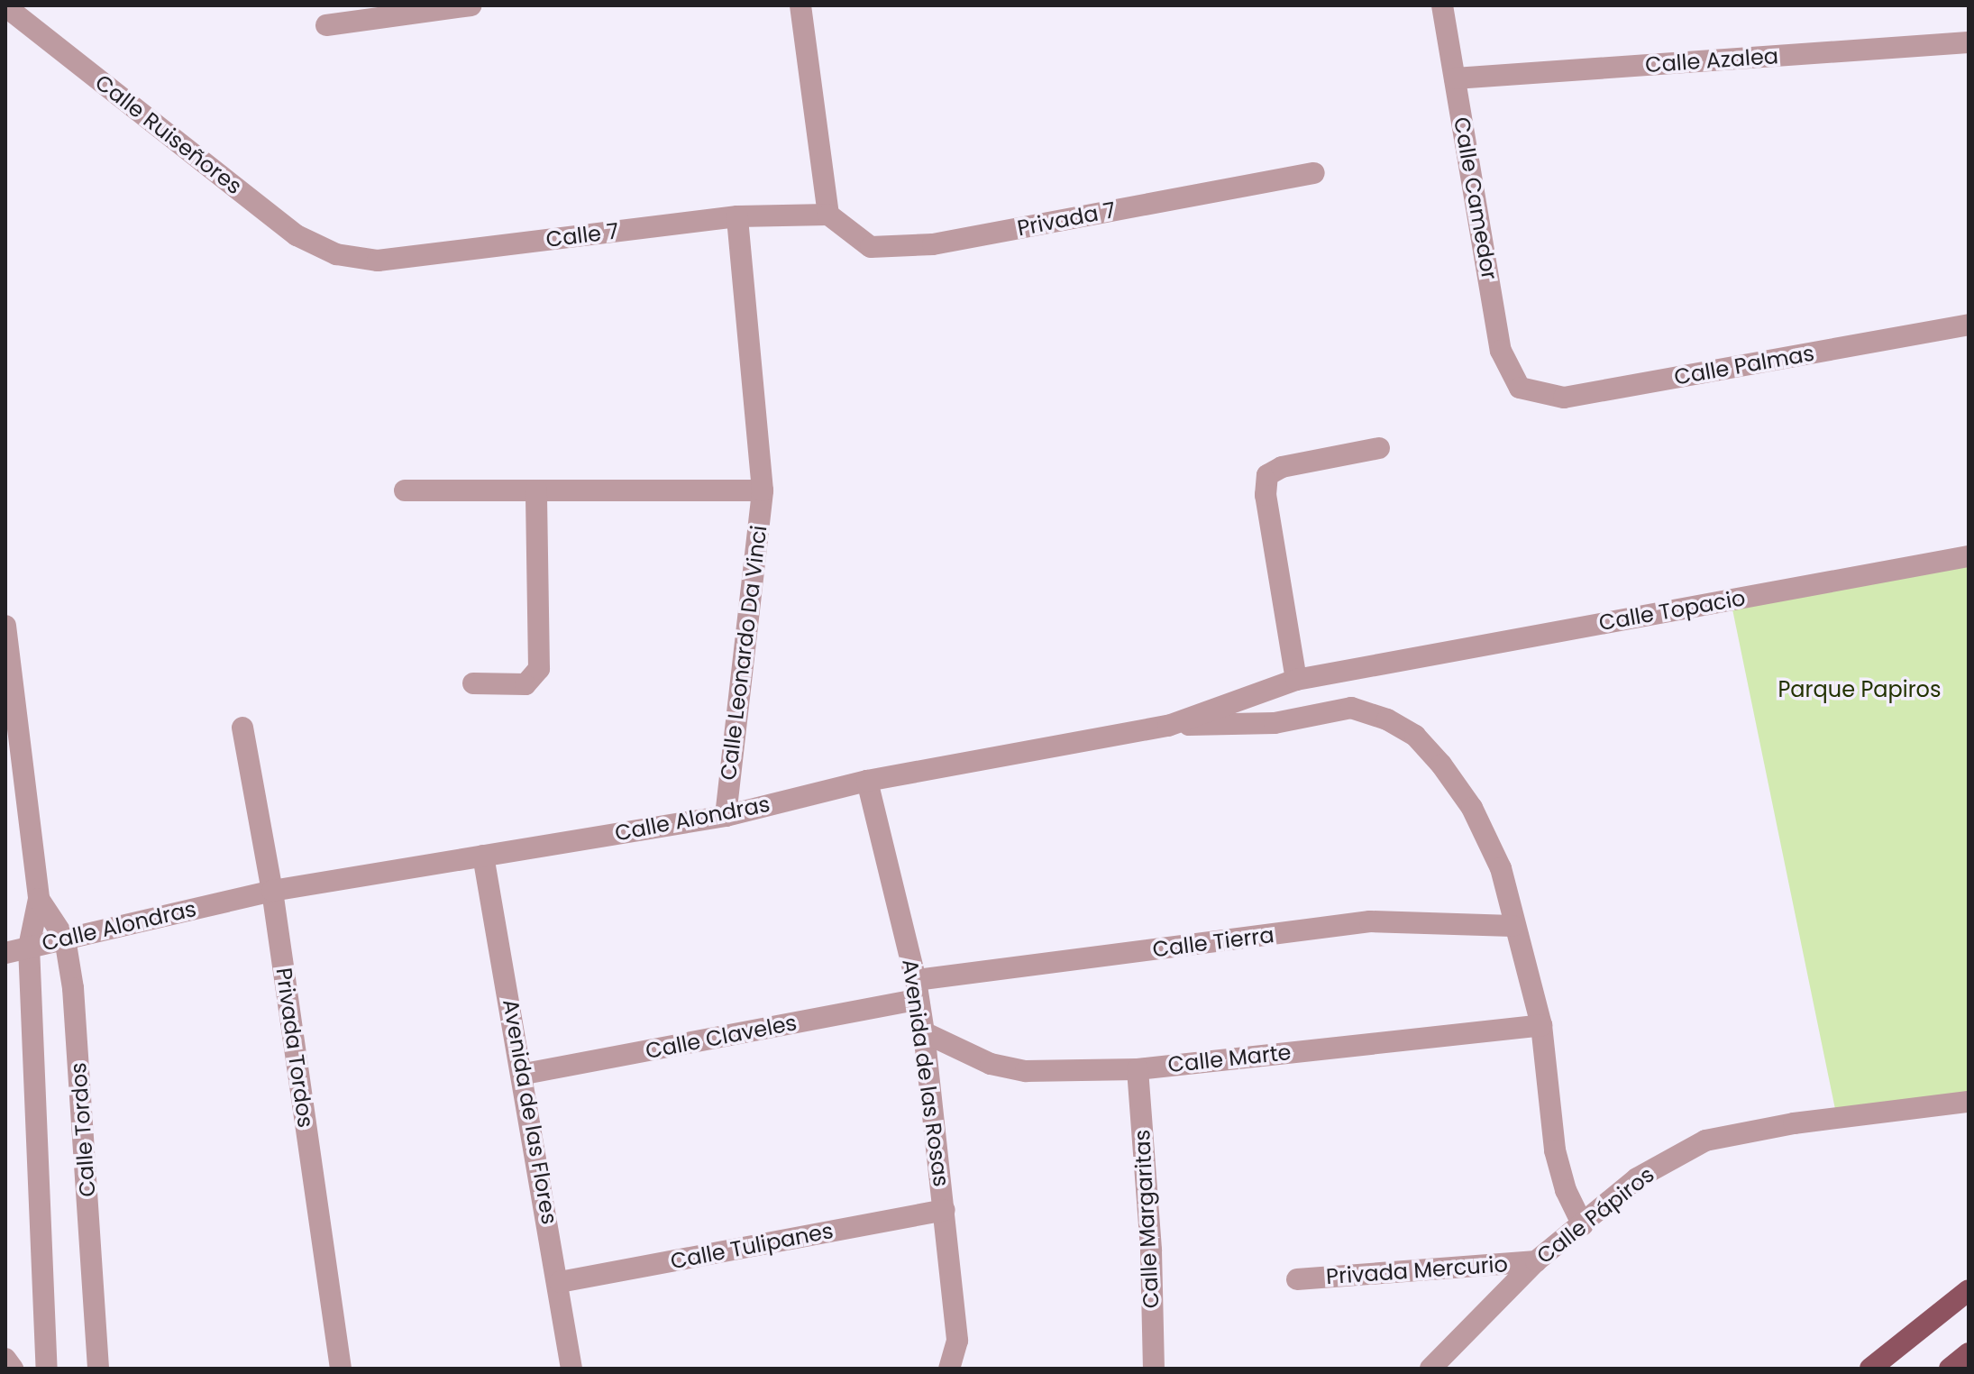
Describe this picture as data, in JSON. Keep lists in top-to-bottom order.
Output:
{
  "streets": {
    "street": [
      "Calle Azalea",
      "Calle Ruiseñores",
      "Calle Camedor",
      "Privada 7",
      "Calle 7",
      "Calle Palmas",
      "Calle Topacio",
      "Calle Leonardo Da Vinci",
      "Calle Alondras",
      "Calle Tierra",
      "Calle Claveles",
      "Privada Tordos",
      "Calle Marte",
      "Avenida de las Rosas",
      "Avenida de las Flores",
      "Calle Tordos",
      "Calle Pápiros",
      "Calle Margaritas",
      "Calle Tulipanes",
      "Privada Mercurio"
    ]
  },
  "crossings": [
    ["Calle Azalea", "Calle Camedor"],
    ["Calle Ruiseñores", "Calle 7"],
    ["Calle Camedor", "Calle Palmas"],
    ["Privada 7", "Calle 7"],
    ["Calle 7", "Calle Leonardo Da Vinci"],
    ["Calle Topacio", "Calle Alondras"],
    ["Calle Leonardo Da Vinci", "Calle Alondras"],
    ["Calle Alondras", "Privada Tordos"],
    ["Calle Alondras", "Avenida de las Rosas"],
    ["Calle Alondras", "Avenida de las Flores"],
    ["Calle Alondras", "Calle Tordos"],
    ["Calle Tierra", "Calle Claveles"],
    ["Calle Tierra", "Avenida de las Rosas"],
    ["Calle Claveles", "Avenida de las Rosas"],
    ["Calle Claveles", "Avenida de las Flores"],
    ["Calle Marte", "Avenida de las Rosas"],
    ["Calle Marte", "Calle Margaritas"],
    ["Avenida de las Rosas", "Calle Tulipanes"],
    ["Avenida de las Flores", "Calle Tulipanes"],
    ["Calle Pápiros", "Privada Mercurio"]
  ],
  "parks": ["Parque Papiros"]
}
